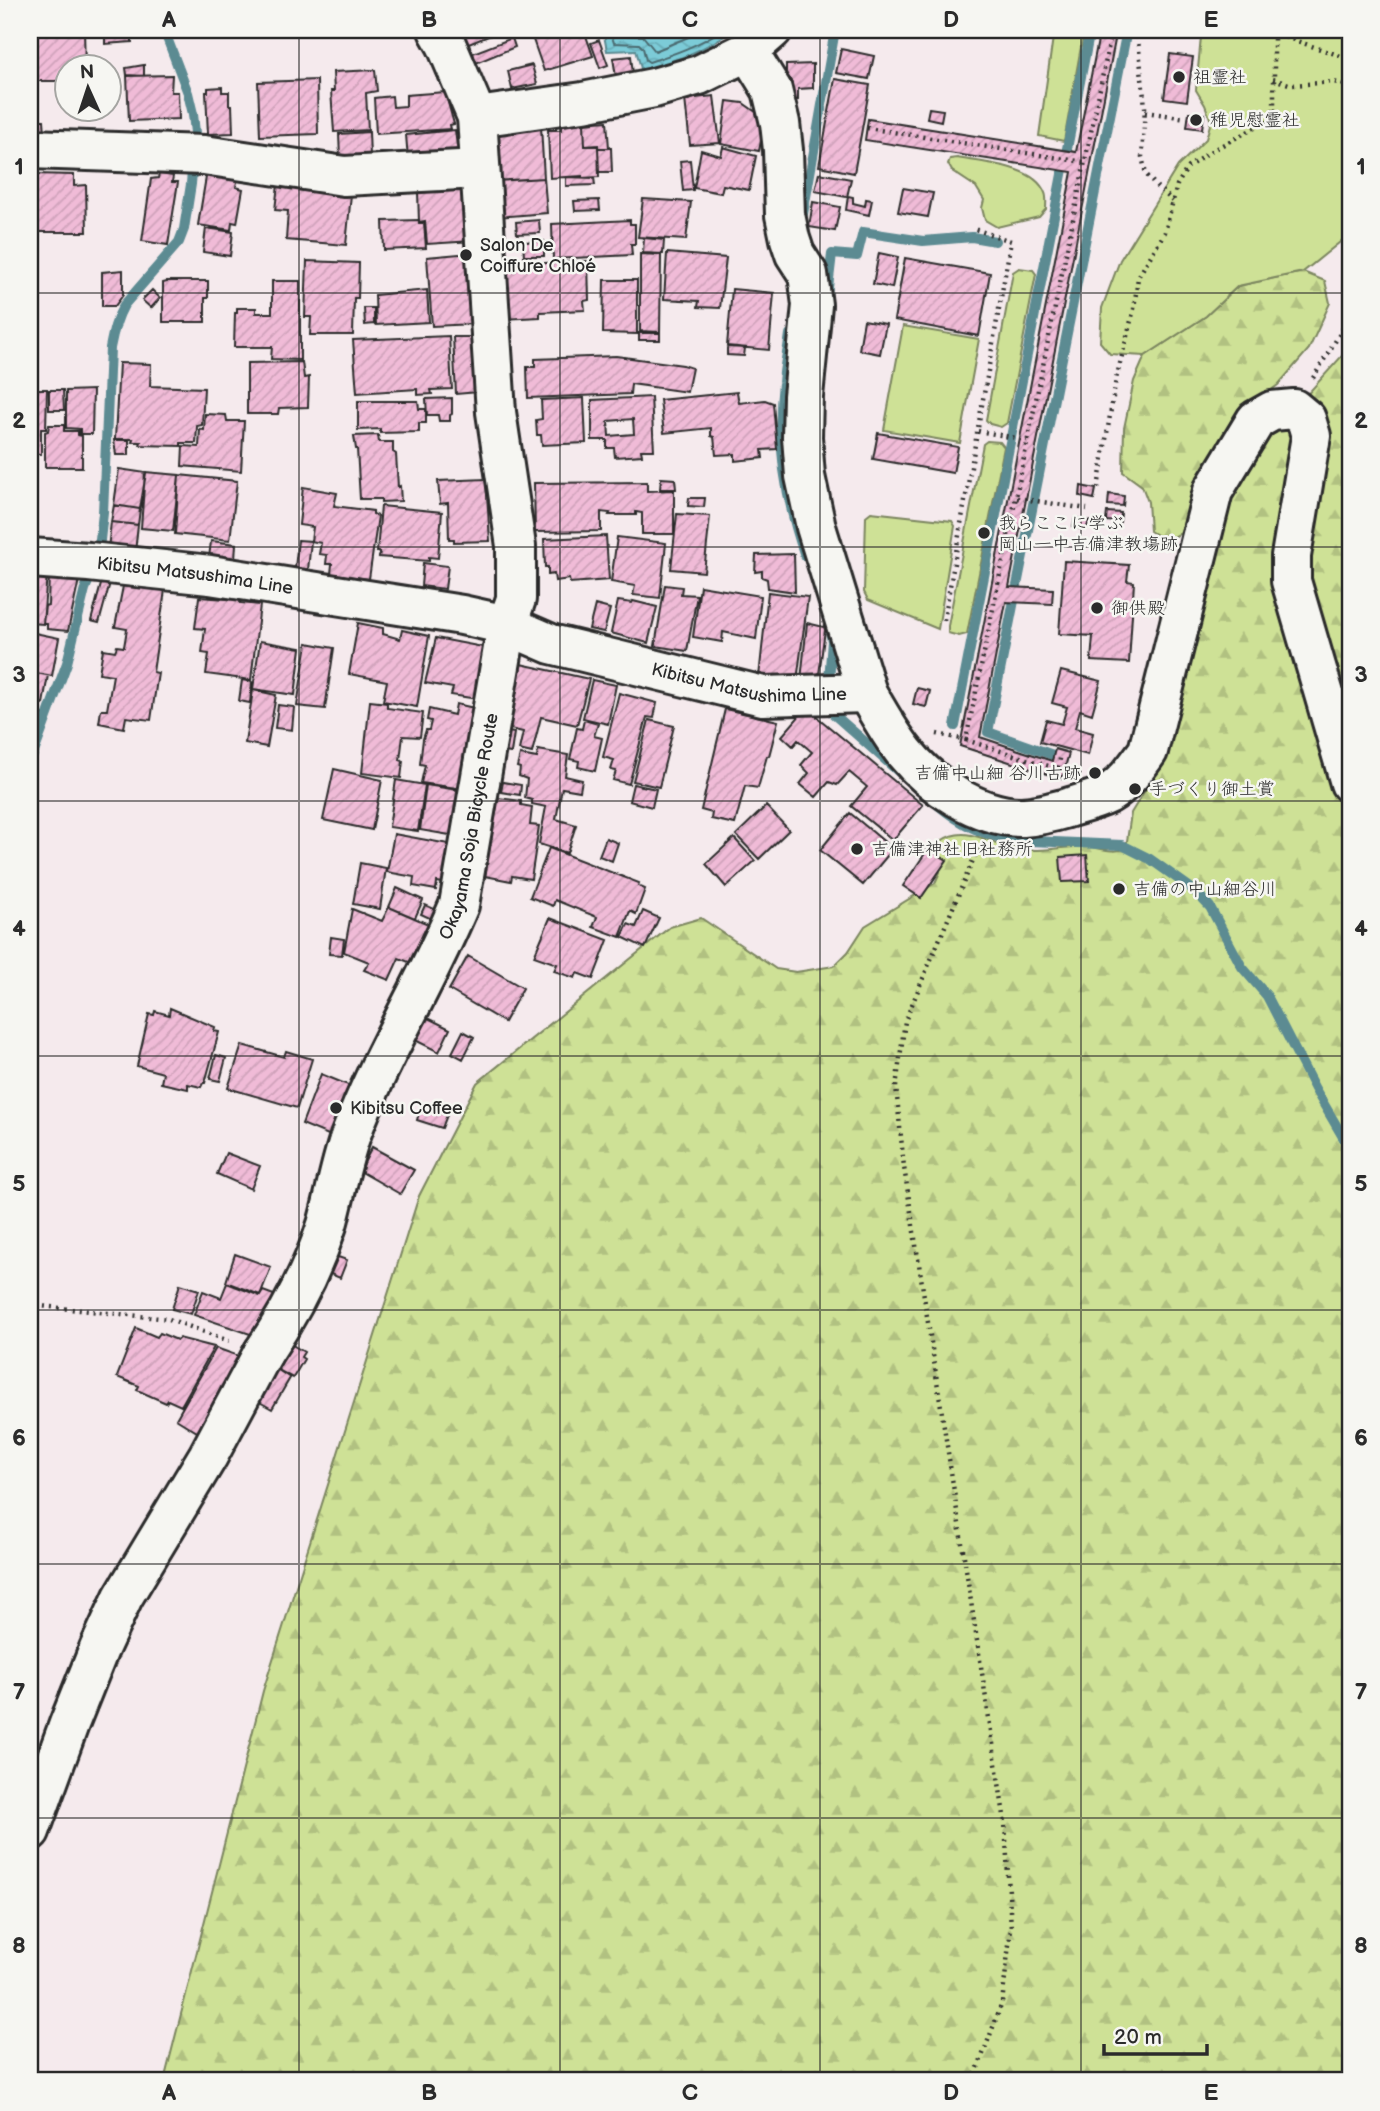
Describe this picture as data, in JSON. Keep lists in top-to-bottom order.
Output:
{
  "streets": {
    "main road": ["Kibitsu Matsushima Line", "Okayama Soja Bicycle Route"]
  },
  "crossings": [
    ["Kibitsu Matsushima Line", "Okayama Soja Bicycle Route"]
  ],
  "places": [
    "祖霊社",
    "稚児慰霊社",
    "Salon De Coiffure Chloé",
    "我らここに学ぶ 岡山一中吉備津教塲跡",
    "御供殿",
    "吉備中山細 谷川古跡",
    "手づくり御土賞",
    "吉備津神社旧社務所",
    "吉備の中山細谷川",
    "Kibitsu Coffee"
  ],
  "scale_bar": "20 m",
  "north": "top",
  "grid": {
    "columns": [
      "A",
      "B",
      "C",
      "D",
      "E"
    ],
    "rows": [
      "1",
      "2",
      "3",
      "4",
      "5",
      "6",
      "7",
      "8"
    ]
  }
}
